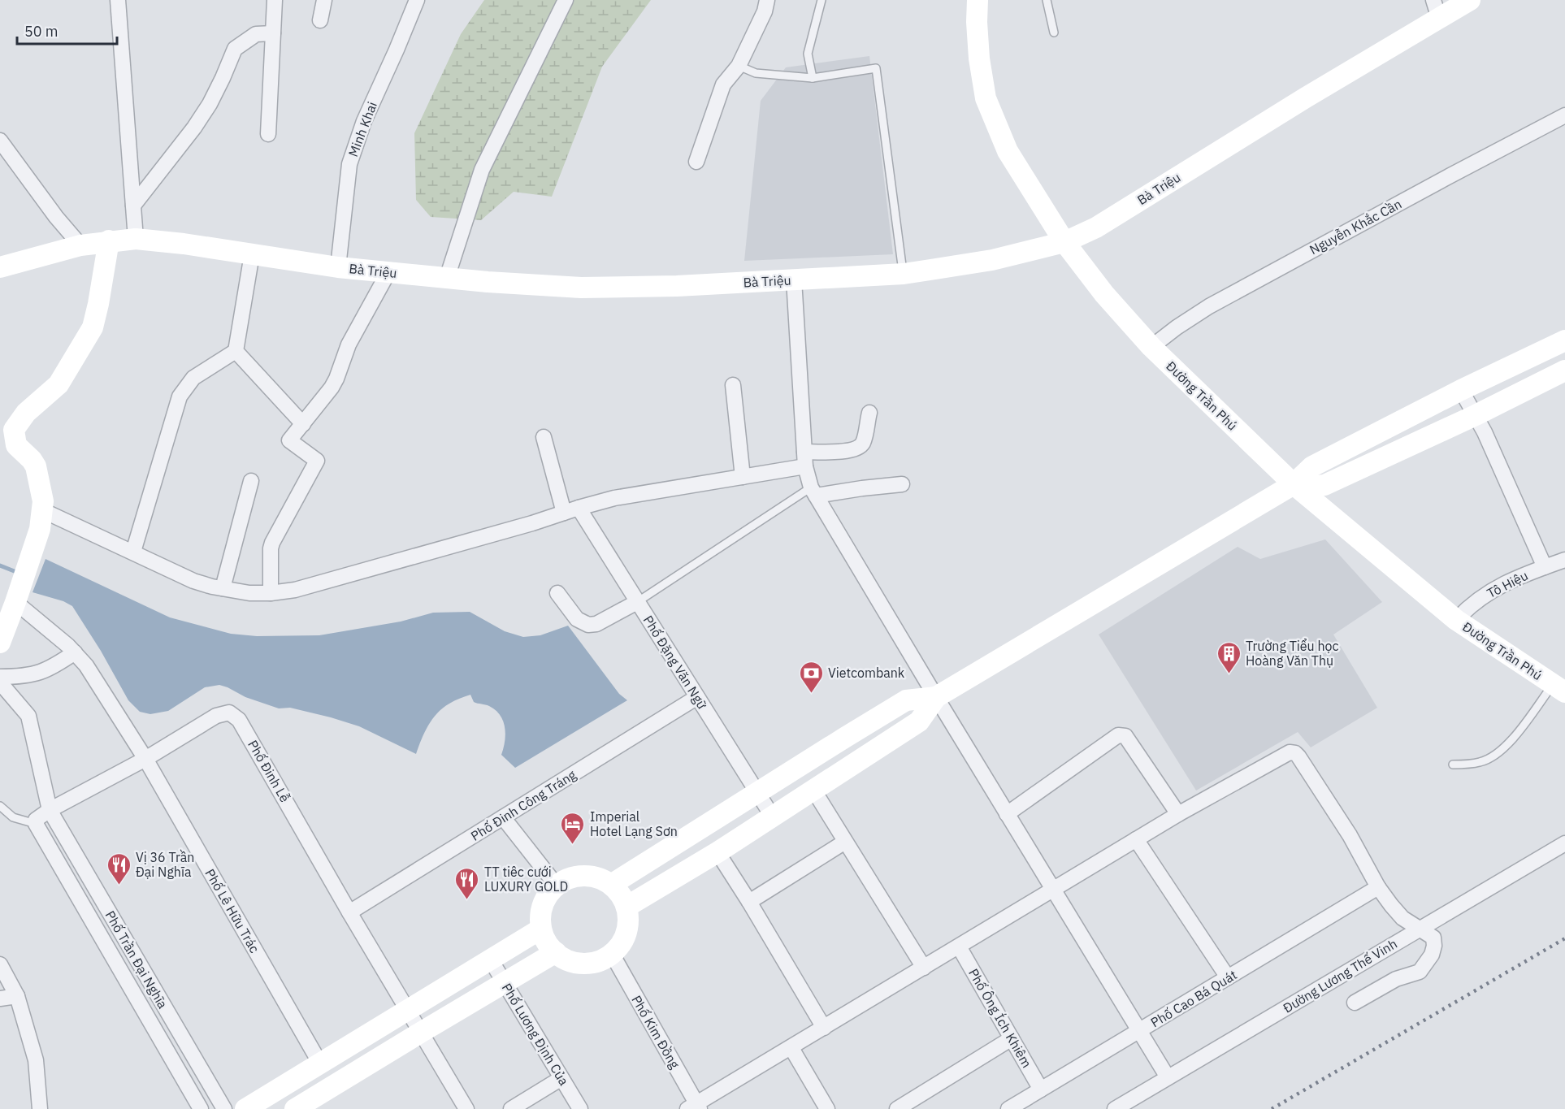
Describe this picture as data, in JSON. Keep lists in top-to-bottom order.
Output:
{
  "streets": {
    "main road": ["Bà Triệu", "Đường Trần Phú"],
    "street": [
      "Minh Khai",
      "Nguyễn Khắc Cần",
      "Tô Hiệu",
      "Phố Đặng Văn Ngữ",
      "Phố Đinh Lễ",
      "Phố Đinh Công Tráng",
      "Phố Lê Hữu Trác",
      "Phố Trần Đại Nghĩa",
      "Đường Lương Thế Vinh",
      "Phố Cao Bá Quát",
      "Phố Ông Ích Khiêm",
      "Phố Kim Đồng",
      "Phố Lương Định Của"
    ]
  },
  "crossings": [
    ["Minh Khai", "Bà Triệu"],
    ["Bà Triệu", "Đường Trần Phú"],
    ["Nguyễn Khắc Cần", "Đường Trần Phú"],
    ["Đường Trần Phú", "Tô Hiệu"],
    ["Phố Đặng Văn Ngữ", "Phố Đinh Công Tráng"],
    ["Phố Đinh Lễ", "Phố Đinh Công Tráng"],
    ["Phố Đinh Lễ", "Phố Lê Hữu Trác"],
    ["Phố Đinh Lễ", "Phố Trần Đại Nghĩa"],
    ["Phố Cao Bá Quát", "Phố Ông Ích Khiêm"]
  ],
  "places": {
    "building": ["Trường Tiểu học Hoàng Văn Thụ"],
    "bank": ["Vietcombank"],
    "hotel": ["Imperial Hotel Lạng Sơn"],
    "restaurant": ["Vị 36 Trần Đại Nghĩa", "TT tiêc cưới LUXURY GOLD"]
  },
  "scale_bar": "50 m"
}
